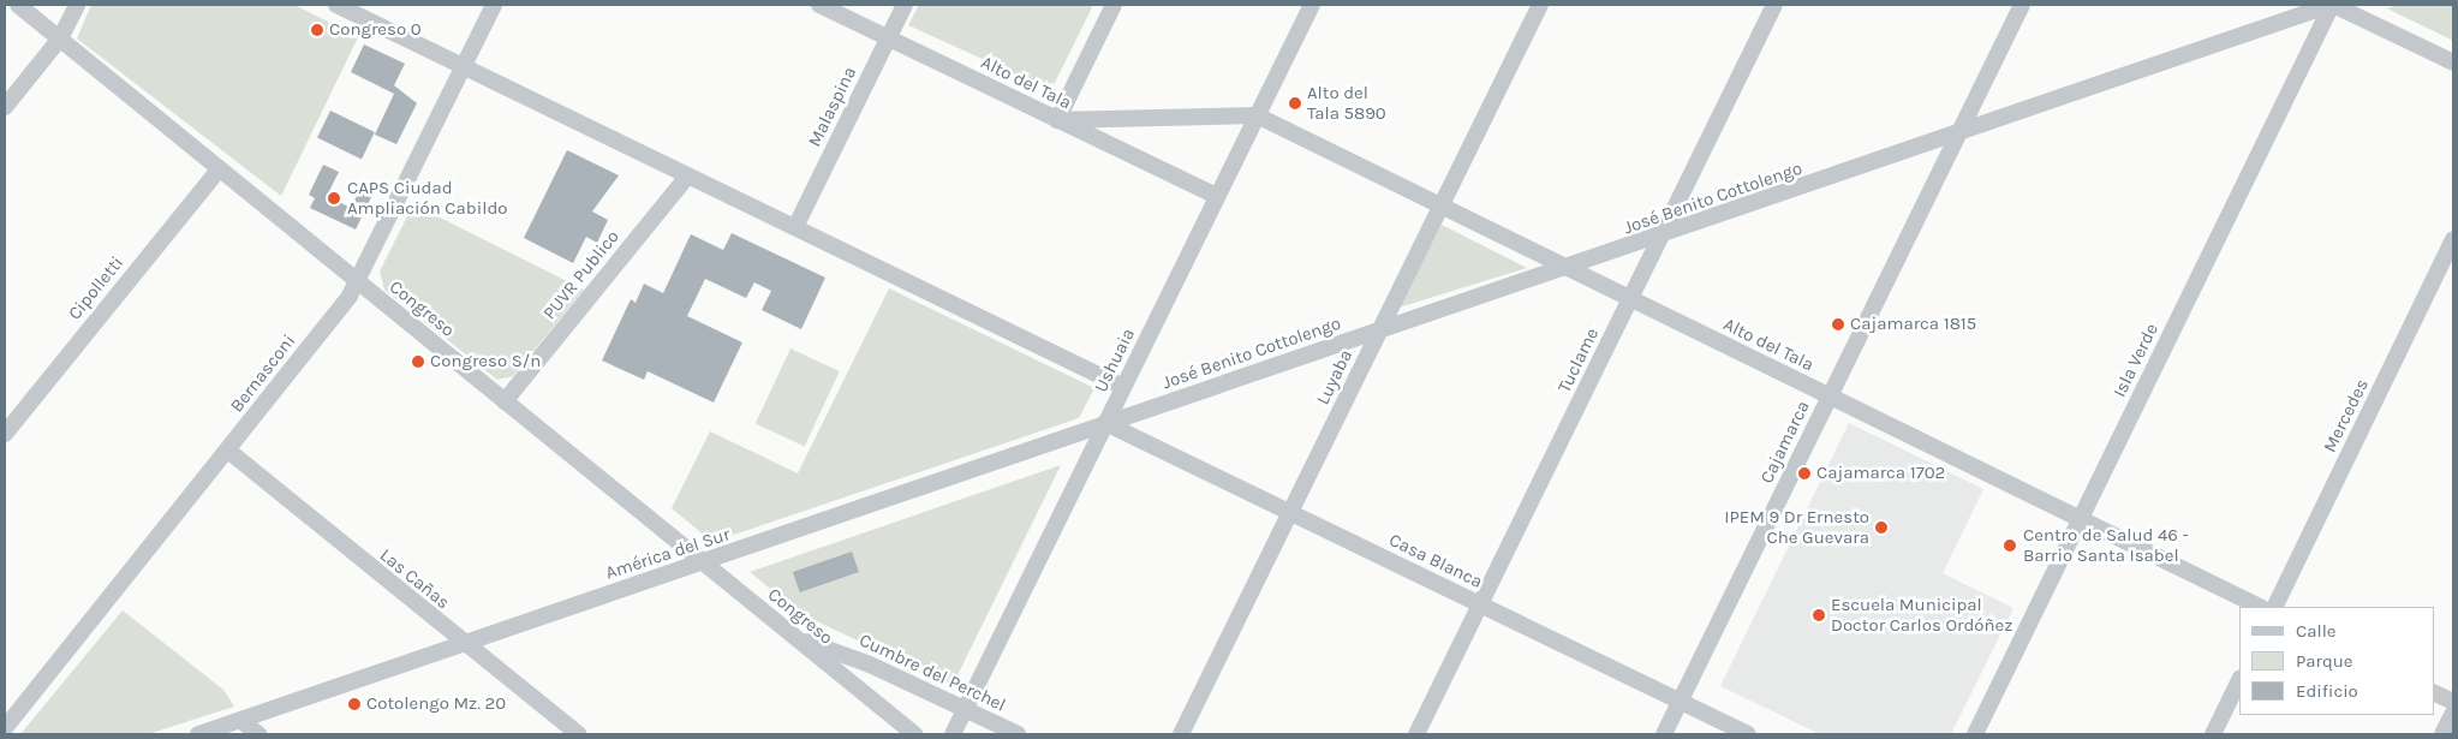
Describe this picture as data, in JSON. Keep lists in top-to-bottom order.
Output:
{
  "streets": {
    "street": [
      "Alto del Tala",
      "Malaspina",
      "José Benito Cottolengo",
      "PUVR Publico",
      "Cipolletti",
      "Congreso",
      "Ushuaia",
      "Tuclame",
      "Isla Verde",
      "Bernasconi",
      "Luyaba",
      "Mercedes",
      "Cajamarca",
      "América del Sur",
      "Casa Blanca",
      "Las Cañas",
      "Cumbre del Perchel"
    ]
  },
  "crossings": [
    ["Alto del Tala", "Malaspina"],
    ["Alto del Tala", "José Benito Cottolengo"],
    ["Alto del Tala", "Ushuaia"],
    ["Alto del Tala", "Tuclame"],
    ["Alto del Tala", "Isla Verde"],
    ["Alto del Tala", "Luyaba"],
    ["Alto del Tala", "Cajamarca"],
    ["José Benito Cottolengo", "Ushuaia"],
    ["José Benito Cottolengo", "Tuclame"],
    ["José Benito Cottolengo", "Isla Verde"],
    ["José Benito Cottolengo", "Luyaba"],
    ["José Benito Cottolengo", "Cajamarca"],
    ["José Benito Cottolengo", "América del Sur"],
    ["José Benito Cottolengo", "Casa Blanca"],
    ["PUVR Publico", "Congreso"],
    ["Cipolletti", "Congreso"],
    ["Congreso", "Bernasconi"],
    ["Congreso", "América del Sur"],
    ["Congreso", "Cumbre del Perchel"],
    ["Ushuaia", "América del Sur"],
    ["Ushuaia", "Casa Blanca"],
    ["Ushuaia", "Cumbre del Perchel"],
    ["Tuclame", "Casa Blanca"],
    ["Bernasconi", "Las Cañas"],
    ["Luyaba", "Casa Blanca"],
    ["Cajamarca", "Casa Blanca"],
    ["América del Sur", "Casa Blanca"],
    ["América del Sur", "Las Cañas"]
  ],
  "places": [
    "Congreso 0",
    "Alto del Tala 5890",
    "CAPS Ciudad Ampliación Cabildo",
    "Cajamarca 1815",
    "Congreso S/n",
    "Cajamarca 1702",
    "IPEM 9 Dr Ernesto Che Guevara",
    "Centro de Salud 46 - Barrio Santa Isabel",
    "Escuela Municipal Doctor Carlos Ordóñez",
    "Cotolengo Mz. 20"
  ],
  "legend": ["Calle", "Parque", "Edificio"]
}
